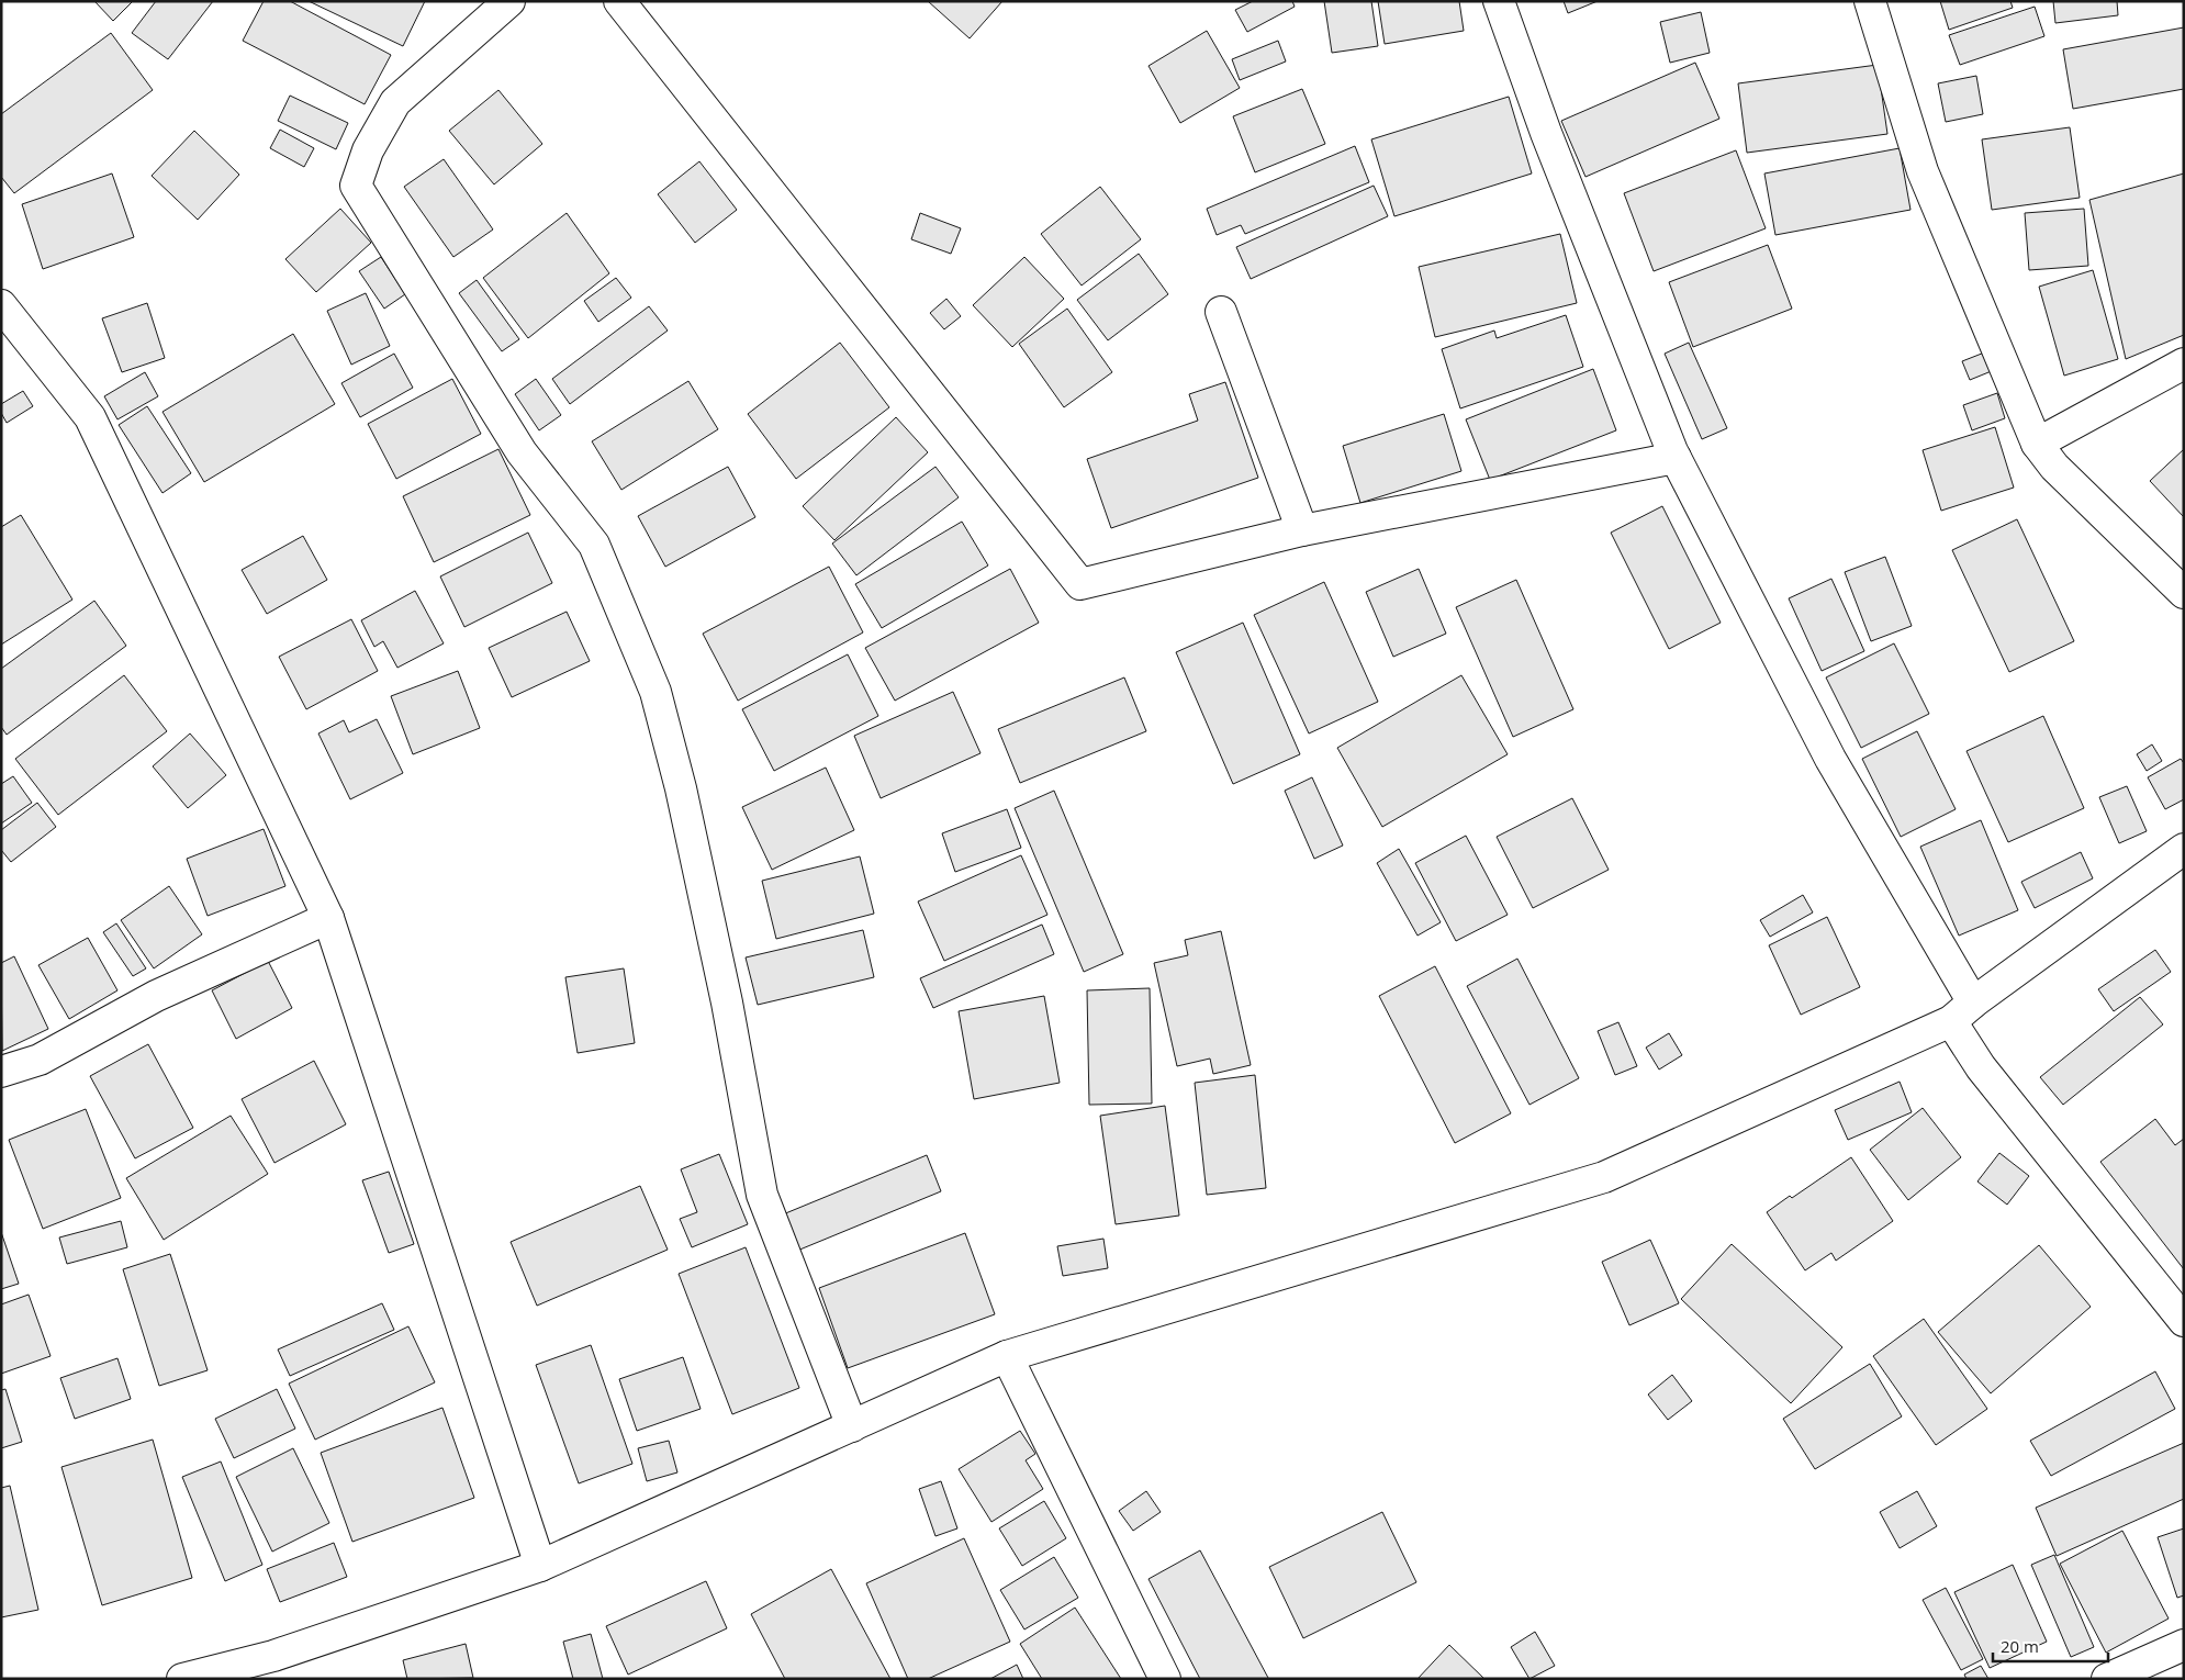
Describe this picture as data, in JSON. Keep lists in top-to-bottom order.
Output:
{
  "scale_bar": "20 m"
}
